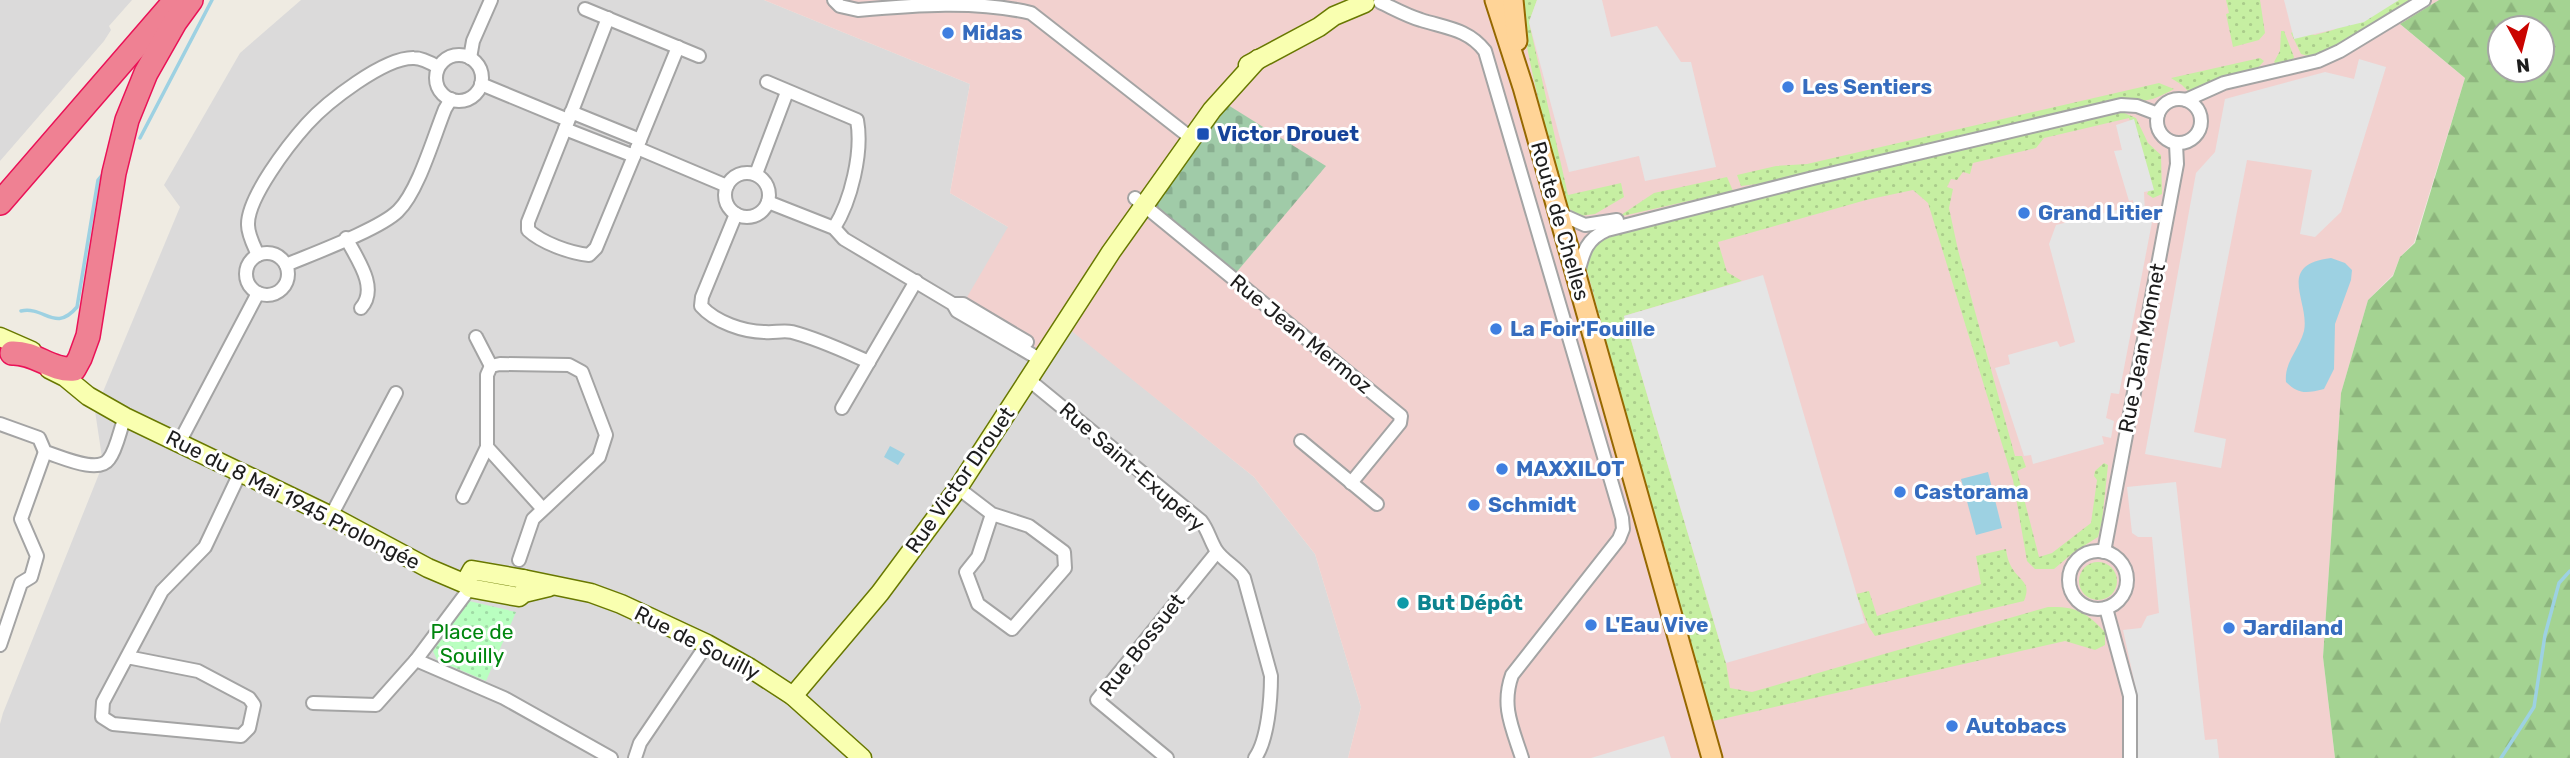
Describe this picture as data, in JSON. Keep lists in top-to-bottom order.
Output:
{
  "streets": {
    "main road": ["Route de Chelles"],
    "street": [
      "Rue Jean Mermoz",
      "Rue Jean Monnet",
      "Rue Saint-Exupéry",
      "Rue Victor Drouet",
      "Rue du 8 Mai 1945 Prolongée",
      "Rue de Souilly",
      "Rue Bossuet"
    ]
  },
  "crossings": [
    ["Rue Jean Mermoz", "Rue Victor Drouet"],
    ["Rue Saint-Exupéry", "Rue Victor Drouet"],
    ["Rue Saint-Exupéry", "Rue Bossuet"],
    ["Rue Victor Drouet", "Rue de Souilly"],
    ["Rue du 8 Mai 1945 Prolongée", "Rue de Souilly"]
  ],
  "parks": ["Place de Souilly"],
  "places": {
    "other": [
      "Midas",
      "Les Sentiers",
      "Grand Litier",
      "La Foir'Fouille",
      "MAXXILOT",
      "Castorama",
      "Schmidt",
      "But Dépôt",
      "L'Eau Vive",
      "Jardiland",
      "Autobacs"
    ],
    "transit": ["Victor Drouet"]
  },
  "north": "bottom"
}
